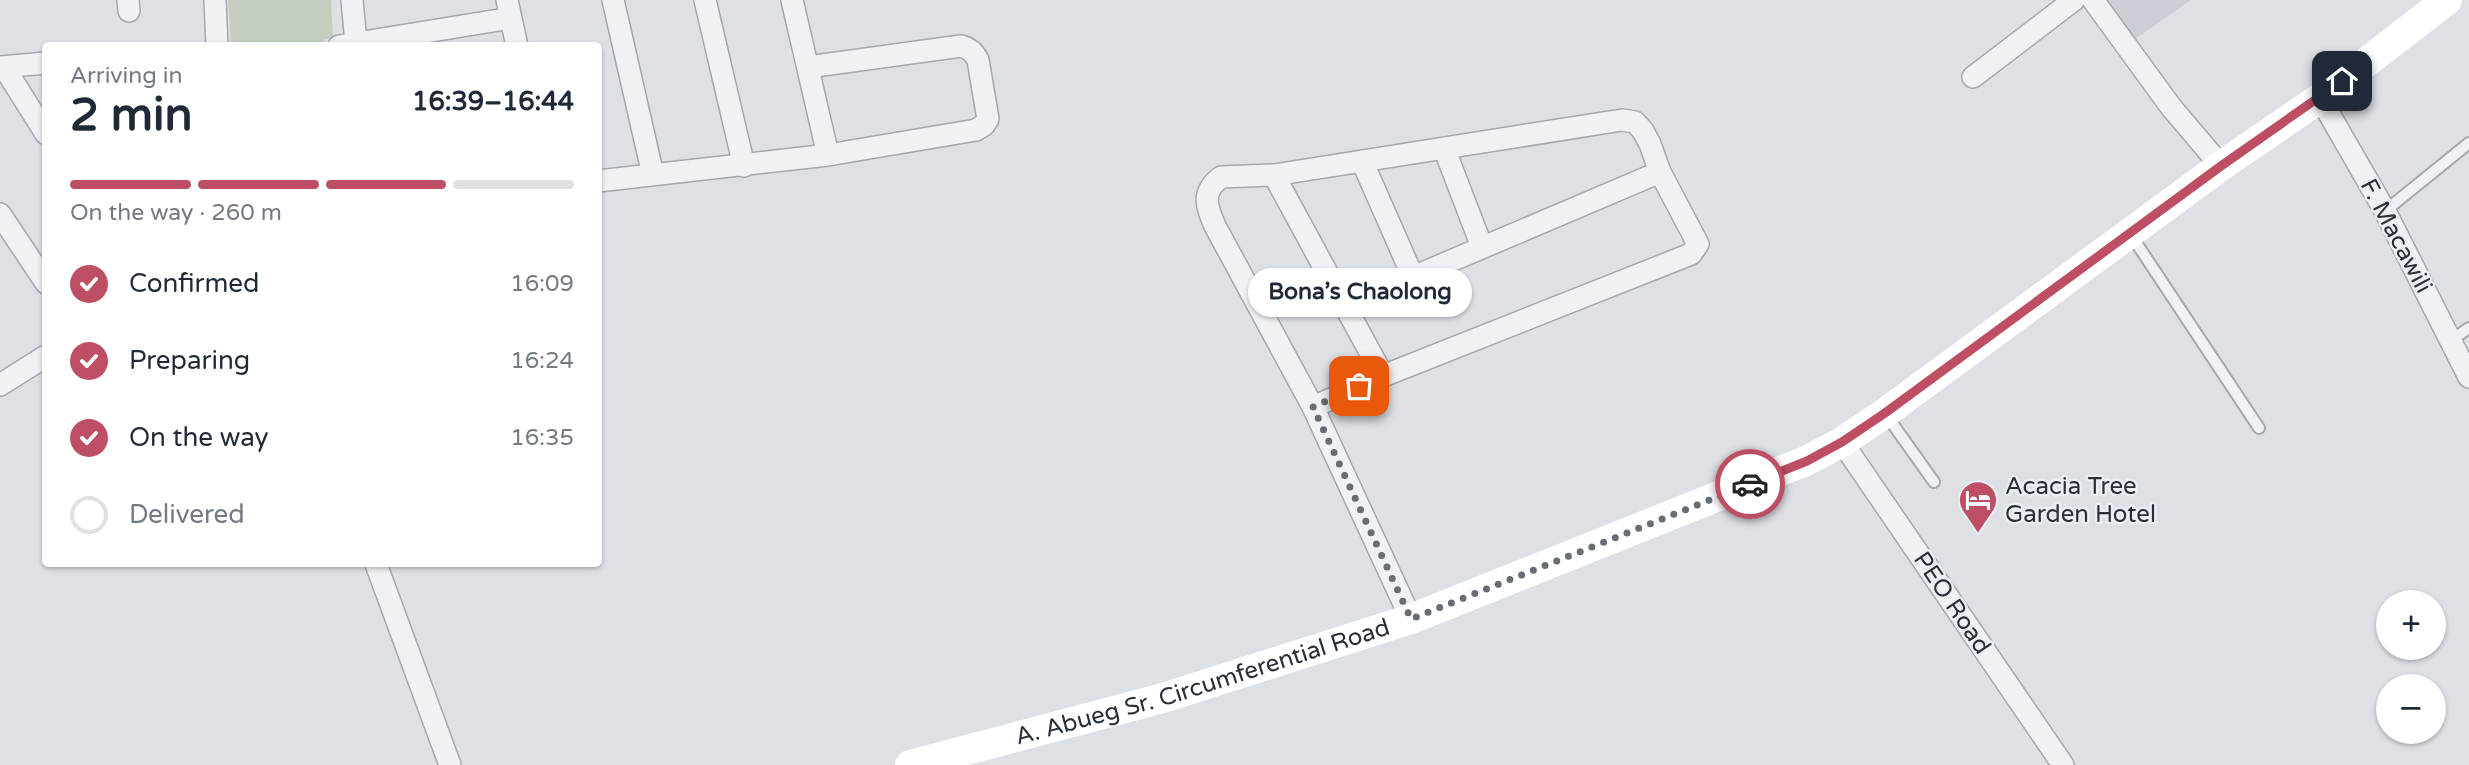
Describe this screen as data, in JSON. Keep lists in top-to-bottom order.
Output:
{
  "streets": {
    "street": ["F. Macawili", "PEO Road", "A. Abueg Sr. Circumferential Road"]
  },
  "crossings": [
    ["F. Macawili", "A. Abueg Sr. Circumferential Road"],
    ["PEO Road", "A. Abueg Sr. Circumferential Road"]
  ],
  "places": {
    "other": ["Bona’s Chaolong"],
    "hotel": ["Acacia Tree Garden Hotel"]
  },
  "page": {
    "heading": ["2 min", "Arriving in", "16:39–16:44"],
    "bar": "On the way · 260 m",
    "list": [
      ["Confirmed", "16:09"],
      ["Preparing", "16:24"],
      ["On the way", "16:35"],
      "Delivered"
    ],
    "bubble": "Bona’s Chaolong",
    "map_buttons": ["+", "−"]
  }
}
